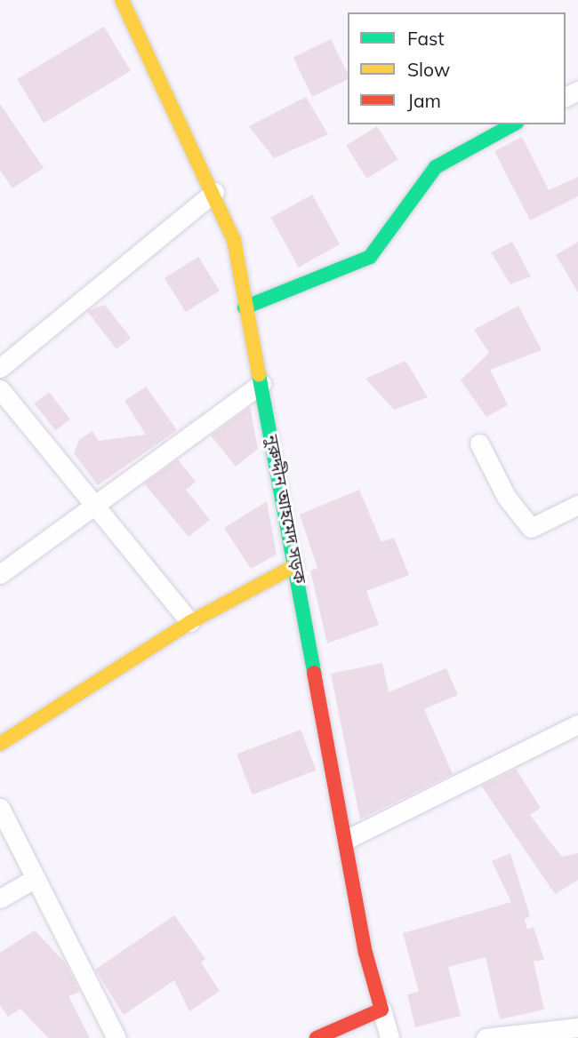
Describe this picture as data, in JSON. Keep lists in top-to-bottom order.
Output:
{
  "streets": {
    "main road": ["নুরুদ্দীন আহমেদ সড়ক"]
  },
  "legend": ["Fast", "Slow", "Jam"]
}
